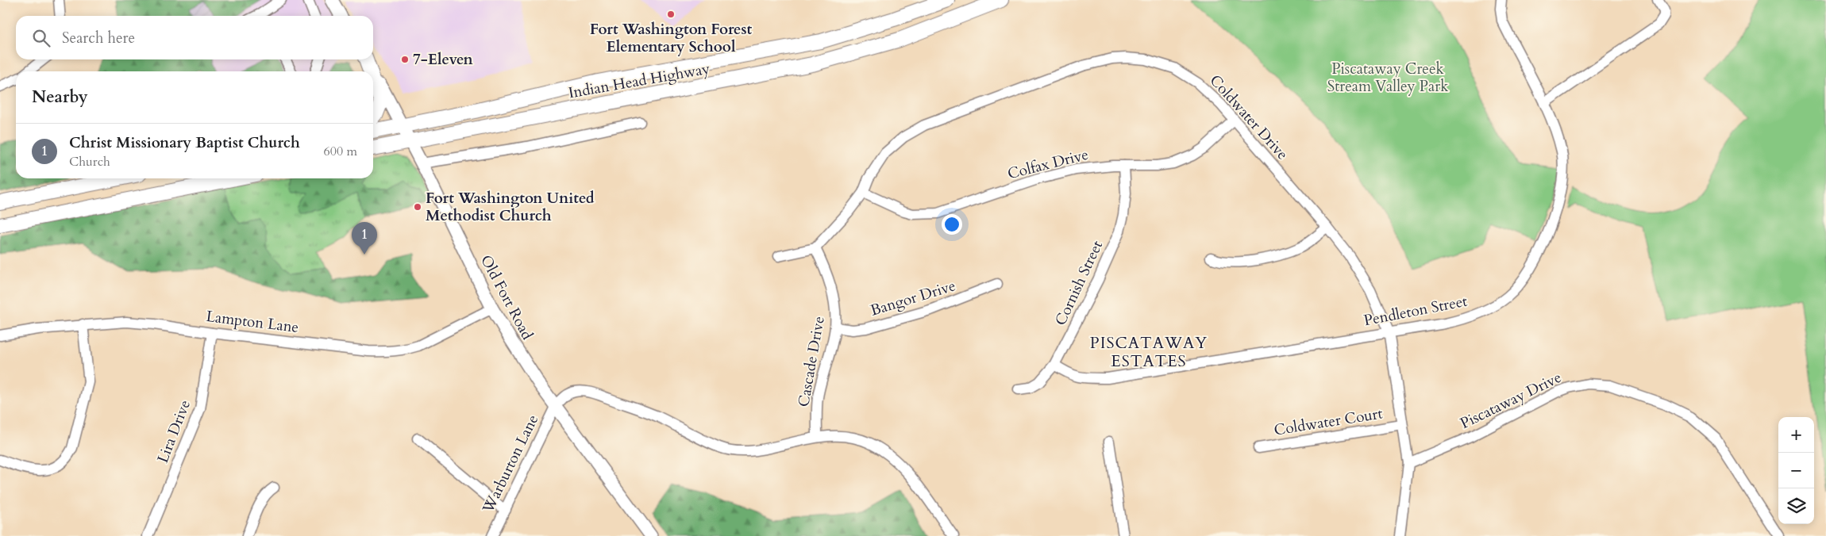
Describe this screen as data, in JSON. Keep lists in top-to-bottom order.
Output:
{
  "streets": {
    "highway": ["Indian Head Highway"],
    "main road": ["Old Fort Road"],
    "street": [
      "Coldwater Drive",
      "Colfax Drive",
      "Cornish Street",
      "Bangor Drive",
      "Pendleton Street",
      "Lampton Lane",
      "Cascade Drive",
      "Piscataway Drive",
      "Coldwater Court",
      "Lira Drive",
      "Warburton Lane"
    ]
  },
  "crossings": [
    ["Indian Head Highway", "Old Fort Road"],
    ["Coldwater Drive", "Colfax Drive"],
    ["Coldwater Drive", "Pendleton Street"],
    ["Coldwater Drive", "Cascade Drive"],
    ["Coldwater Drive", "Piscataway Drive"],
    ["Coldwater Drive", "Coldwater Court"],
    ["Colfax Drive", "Cornish Street"],
    ["Cornish Street", "Pendleton Street"],
    ["Old Fort Road", "Lampton Lane"],
    ["Old Fort Road", "Warburton Lane"],
    ["Bangor Drive", "Cascade Drive"],
    ["Lampton Lane", "Lira Drive"]
  ],
  "districts": ["PISCATAWAY ESTATES"],
  "parks": ["Piscataway Creek Stream Valley Park"],
  "places": ["Fort Washington Forest Elementary School", "7-Eleven", "Fort Washington United Methodist Church"],
  "page": {
    "search": "Search here",
    "heading": "Nearby",
    "list": [
      {
        "mark": "1",
        "name": "Christ Missionary Baptist Church",
        "note": "Church",
        "value": "600 m"
      }
    ],
    "pins": "1",
    "map_buttons": ["+", "−"]
  }
}
